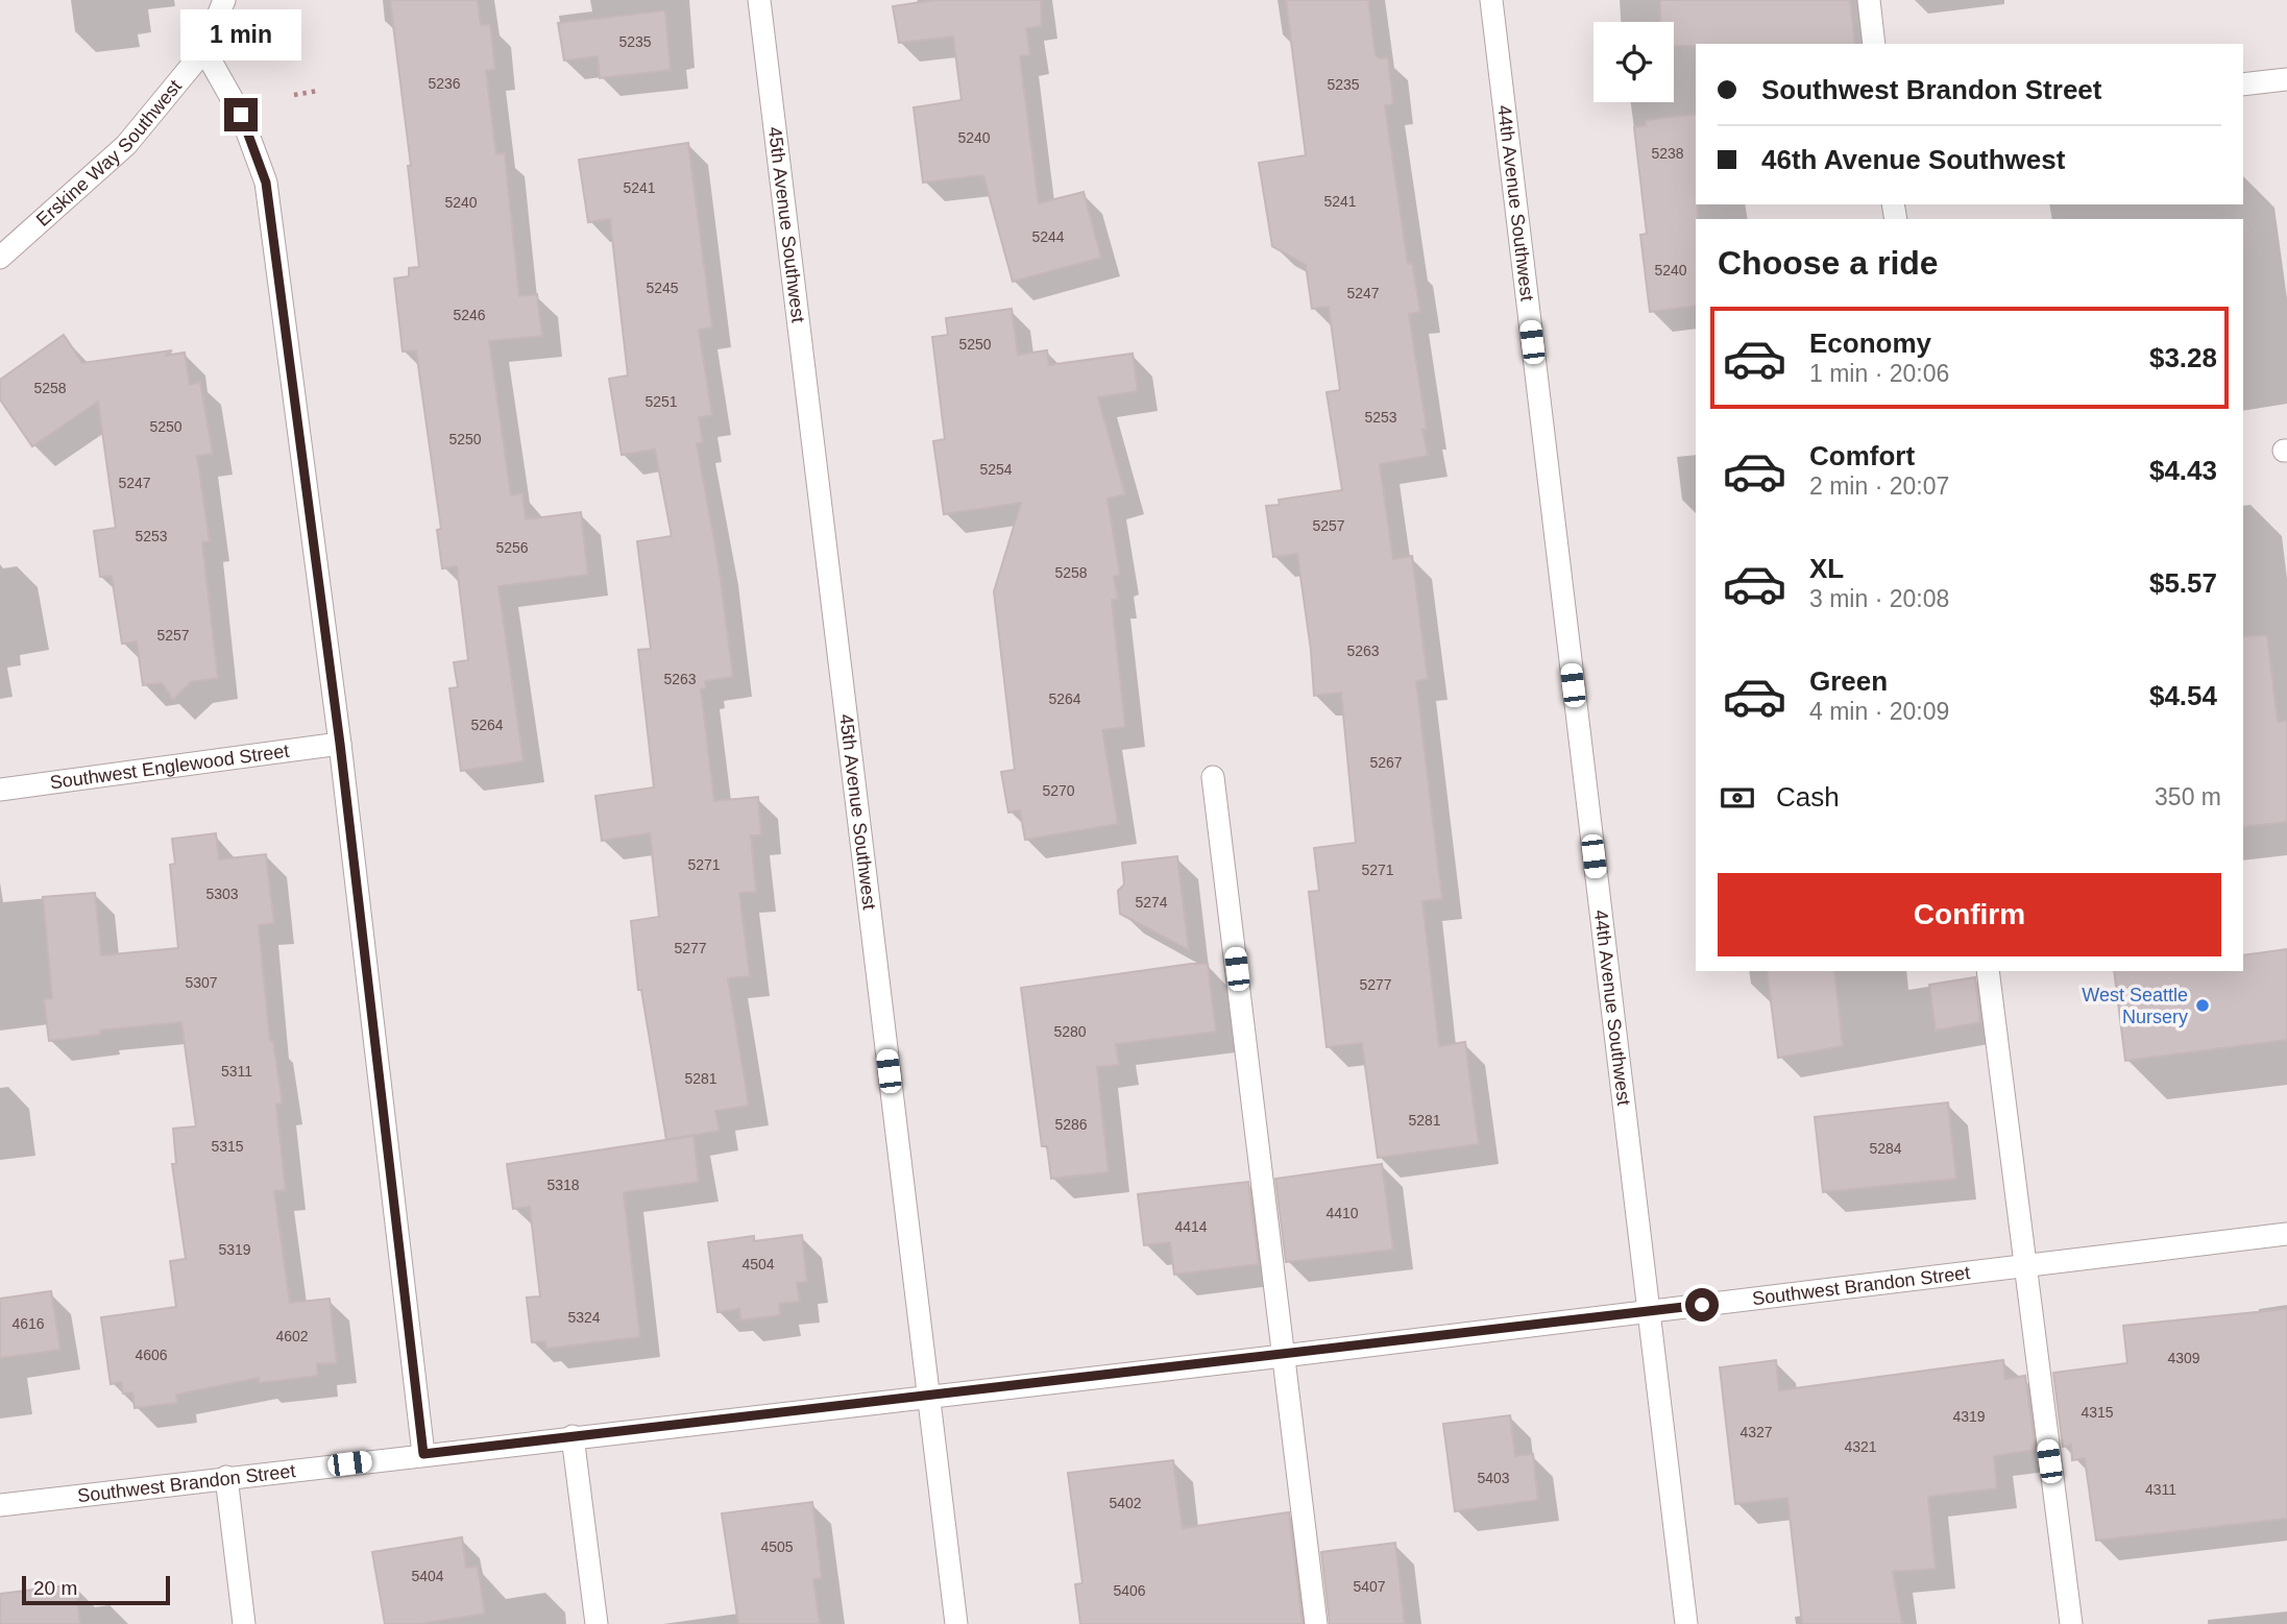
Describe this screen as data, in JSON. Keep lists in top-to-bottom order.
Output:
{
  "streets": {
    "street": [
      "Erskine Way Southwest",
      "44th Avenue Southwest",
      "45th Avenue Southwest",
      "Southwest Englewood Street",
      "Southwest Brandon Street"
    ]
  },
  "crossings": [
    ["44th Avenue Southwest", "Southwest Brandon Street"],
    ["45th Avenue Southwest", "Southwest Brandon Street"]
  ],
  "places": ["West Seattle Nursery"],
  "house_numbers": [
    "5235",
    "5236",
    "5235",
    "5240",
    "5238",
    "5241",
    "5241",
    "5240",
    "5244",
    "5240",
    "5245",
    "5247",
    "5246",
    "5250",
    "5258",
    "5251",
    "5253",
    "5250",
    "5250",
    "5254",
    "5247",
    "5257",
    "5253",
    "5256",
    "5258",
    "5257",
    "5263",
    "5263",
    "5264",
    "5264",
    "5267",
    "5270",
    "5271",
    "5271",
    "5303",
    "5274",
    "5277",
    "5307",
    "5277",
    "5280",
    "5311",
    "5281",
    "5281",
    "5286",
    "5315",
    "5284",
    "5318",
    "4410",
    "4414",
    "5319",
    "4504",
    "5324",
    "4616",
    "4602",
    "4606",
    "4309",
    "4315",
    "4319",
    "4327",
    "4321",
    "5403",
    "4311",
    "5402",
    "4505",
    "5404",
    "5407",
    "5406"
  ],
  "scale_bar": "20 m",
  "page": {
    "bubble": "1 min",
    "banner": ["Southwest Brandon Street", "46th Avenue Southwest"],
    "heading": "Choose a ride",
    "list": [
      {
        "name": "Economy",
        "note": "1 min · 20:06",
        "value": "$3.28"
      },
      {
        "name": "Comfort",
        "note": "2 min · 20:07",
        "value": "$4.43"
      },
      {
        "name": "XL",
        "note": "3 min · 20:08",
        "value": "$5.57"
      },
      {
        "name": "Green",
        "note": "4 min · 20:09",
        "value": "$4.54"
      }
    ],
    "pay": ["Cash", "350 m"],
    "buttons": "Confirm",
    "scale": "20 m"
  }
}
